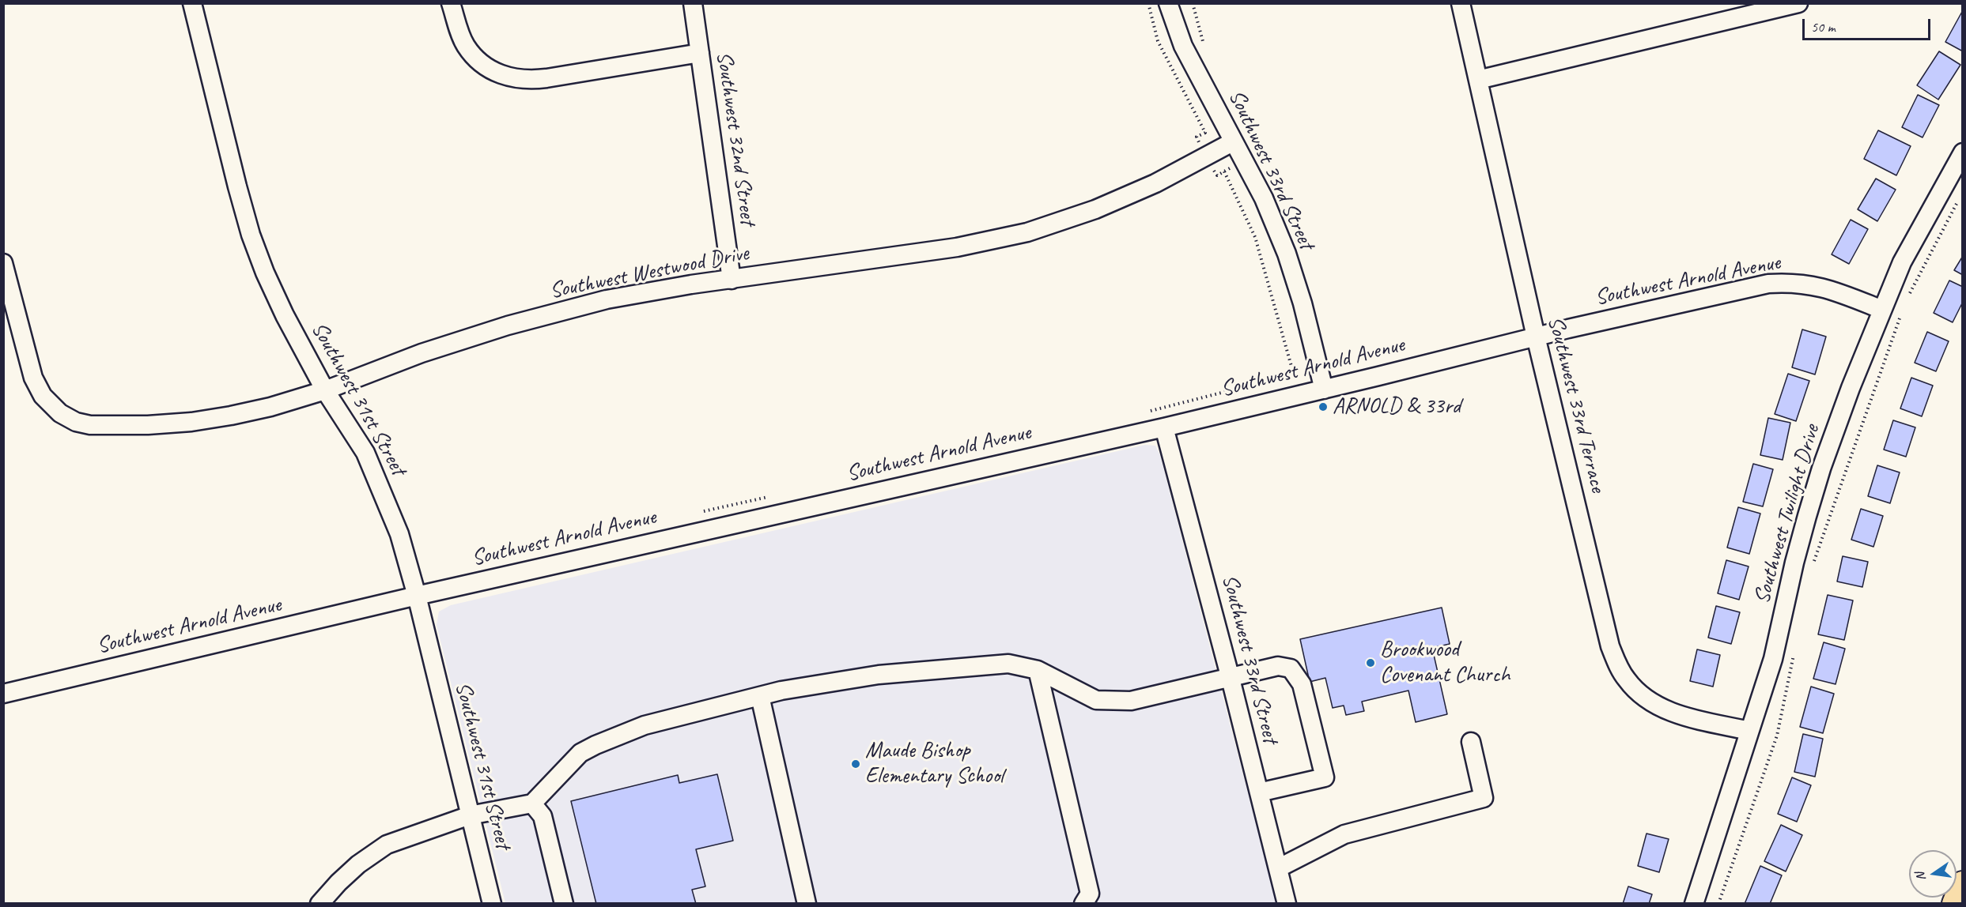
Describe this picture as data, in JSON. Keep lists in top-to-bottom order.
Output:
{
  "streets": {
    "street": [
      "Southwest 32nd Street",
      "Southwest 33rd Street",
      "Southwest Westwood Drive",
      "Southwest Arnold Avenue",
      "Southwest 31st Street",
      "Southwest 33rd Terrace",
      "Southwest Twilight Drive"
    ]
  },
  "crossings": [
    ["Southwest 32nd Street", "Southwest Westwood Drive"],
    ["Southwest 33rd Street", "Southwest Westwood Drive"],
    ["Southwest 33rd Street", "Southwest Arnold Avenue"],
    ["Southwest Westwood Drive", "Southwest 31st Street"],
    ["Southwest Arnold Avenue", "Southwest 31st Street"],
    ["Southwest Arnold Avenue", "Southwest 33rd Terrace"],
    ["Southwest Arnold Avenue", "Southwest Twilight Drive"],
    ["Southwest 33rd Terrace", "Southwest Twilight Drive"]
  ],
  "places": ["ARNOLD & 33rd", "Brookwood Covenant Church", "Maude Bishop Elementary School"],
  "scale_bar": "50 m",
  "north": "left"
}
